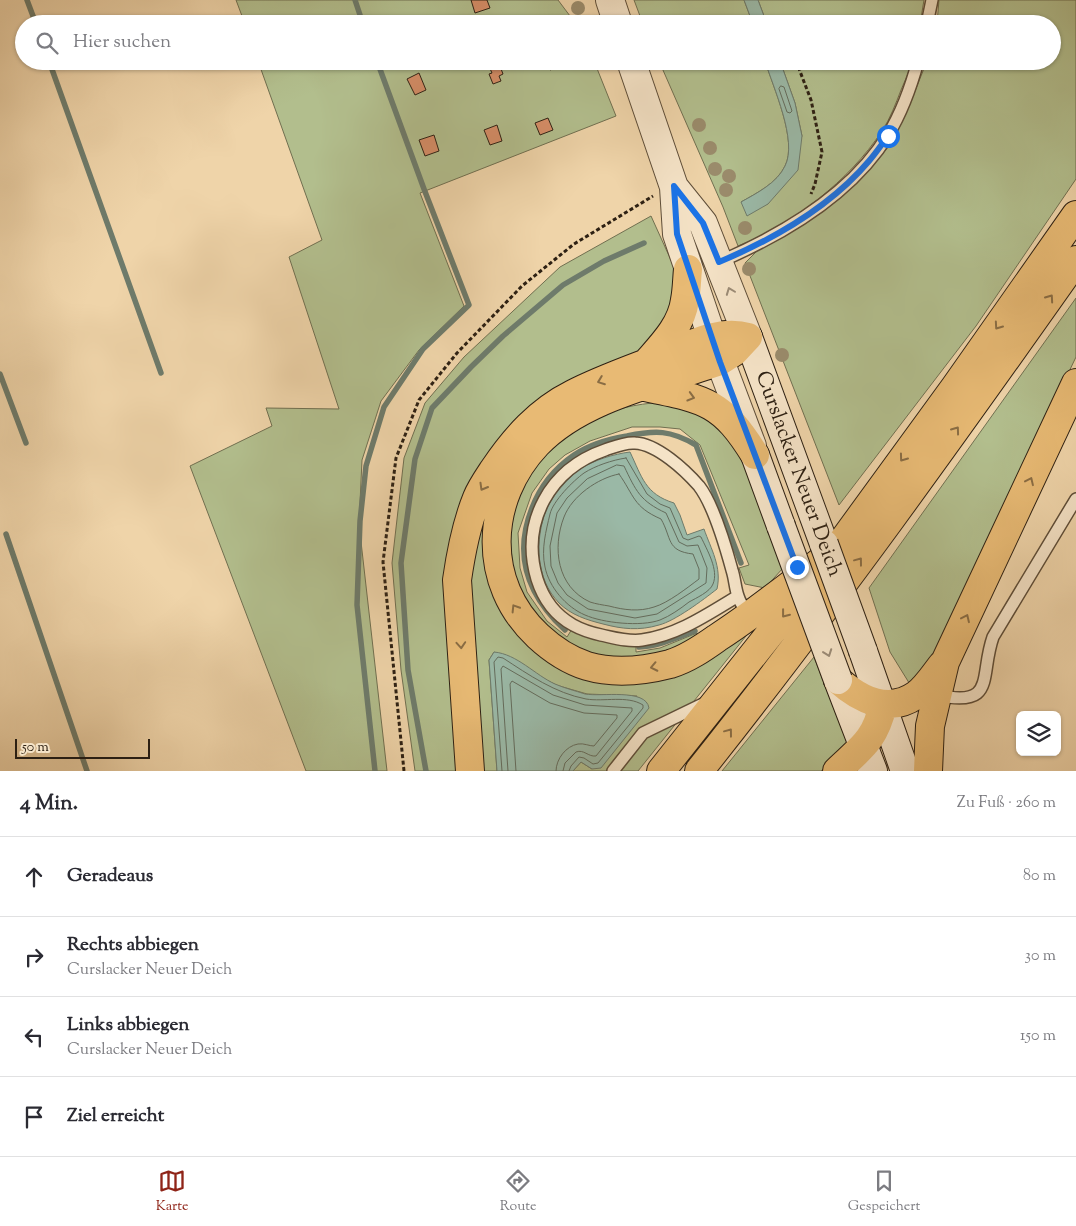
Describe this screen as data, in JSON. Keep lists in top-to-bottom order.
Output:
{
  "streets": {
    "main road": ["Curslacker Neuer Deich"]
  },
  "scale_bar": "50 m",
  "page": {
    "search": "Hier suchen",
    "scale": "50 m",
    "heading": ["4 Min.", "Zu Fuß · 260 m"],
    "list": [
      ["Geradeaus", "80 m"],
      ["Rechts abbiegen", "Curslacker Neuer Deich", "30 m"],
      ["Links abbiegen", "Curslacker Neuer Deich", "150 m"],
      "Ziel erreicht"
    ],
    "nav": ["Karte", "Route", "Gespeichert"]
  }
}
